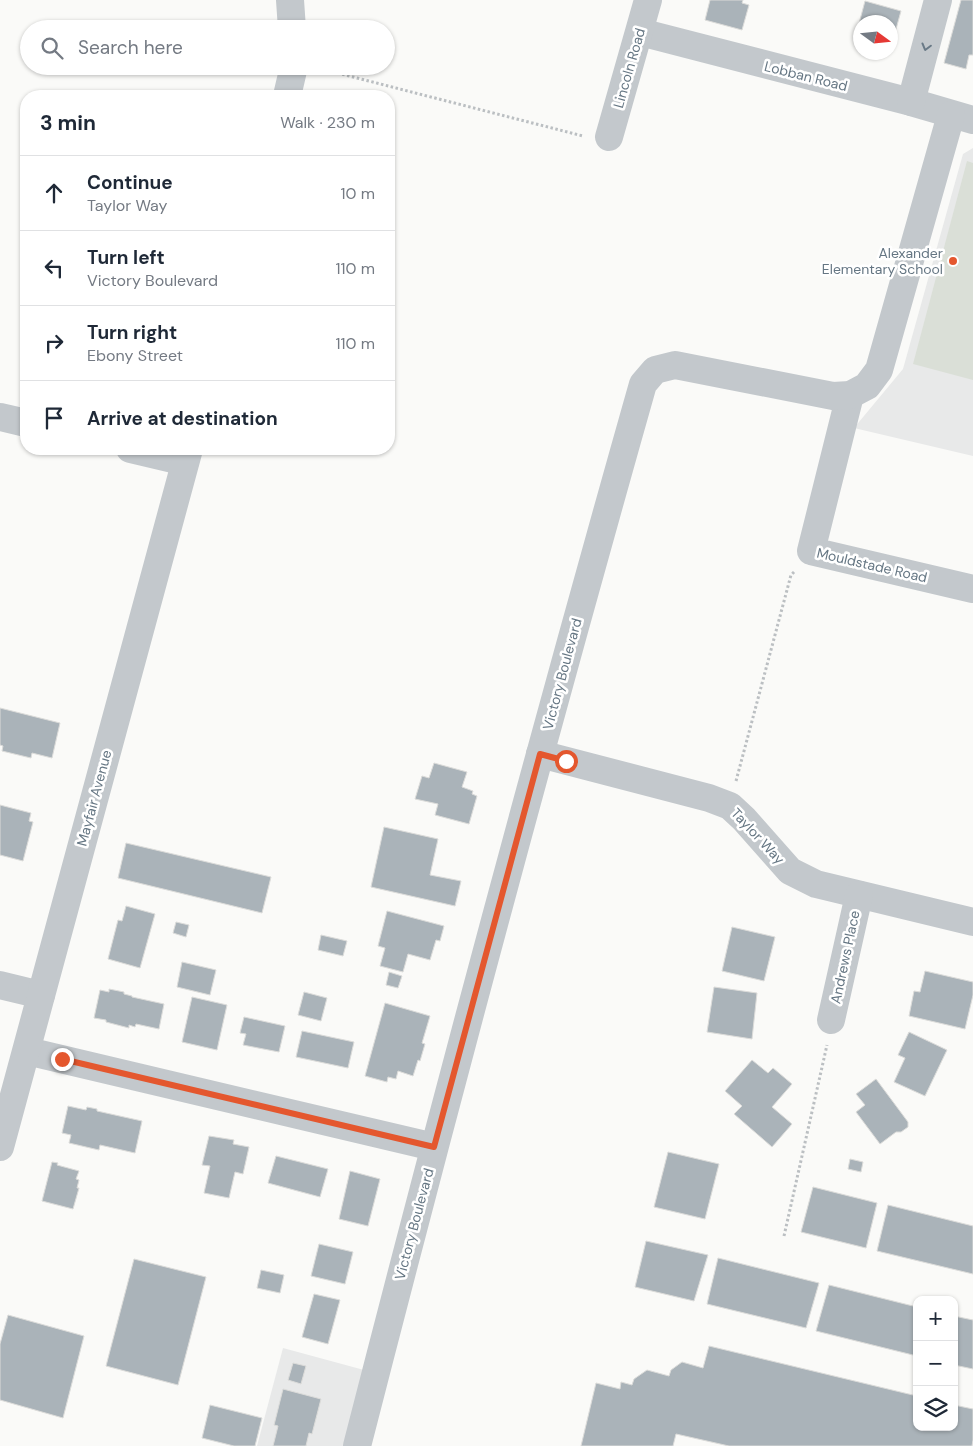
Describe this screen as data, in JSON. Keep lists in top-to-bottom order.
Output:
{
  "streets": {
    "street": [
      "Lincoln Road",
      "Lobban Road",
      "Mouldstade Road",
      "Victory Boulevard",
      "Mayfair Avenue",
      "Taylor Way",
      "Andrews Place"
    ]
  },
  "crossings": [
    ["Lincoln Road", "Lobban Road"],
    ["Mouldstade Road", "Victory Boulevard"],
    ["Victory Boulevard", "Taylor Way"],
    ["Taylor Way", "Andrews Place"]
  ],
  "places": ["Alexander Elementary School"],
  "north": "right",
  "page": {
    "search": "Search here",
    "heading": ["3 min", "Walk · 230 m"],
    "list": [
      ["Continue", "Taylor Way", "10 m"],
      ["Turn left", "Victory Boulevard", "110 m"],
      ["Turn right", "Ebony Street", "110 m"],
      "Arrive at destination"
    ],
    "map_buttons": ["+", "−"]
  }
}
